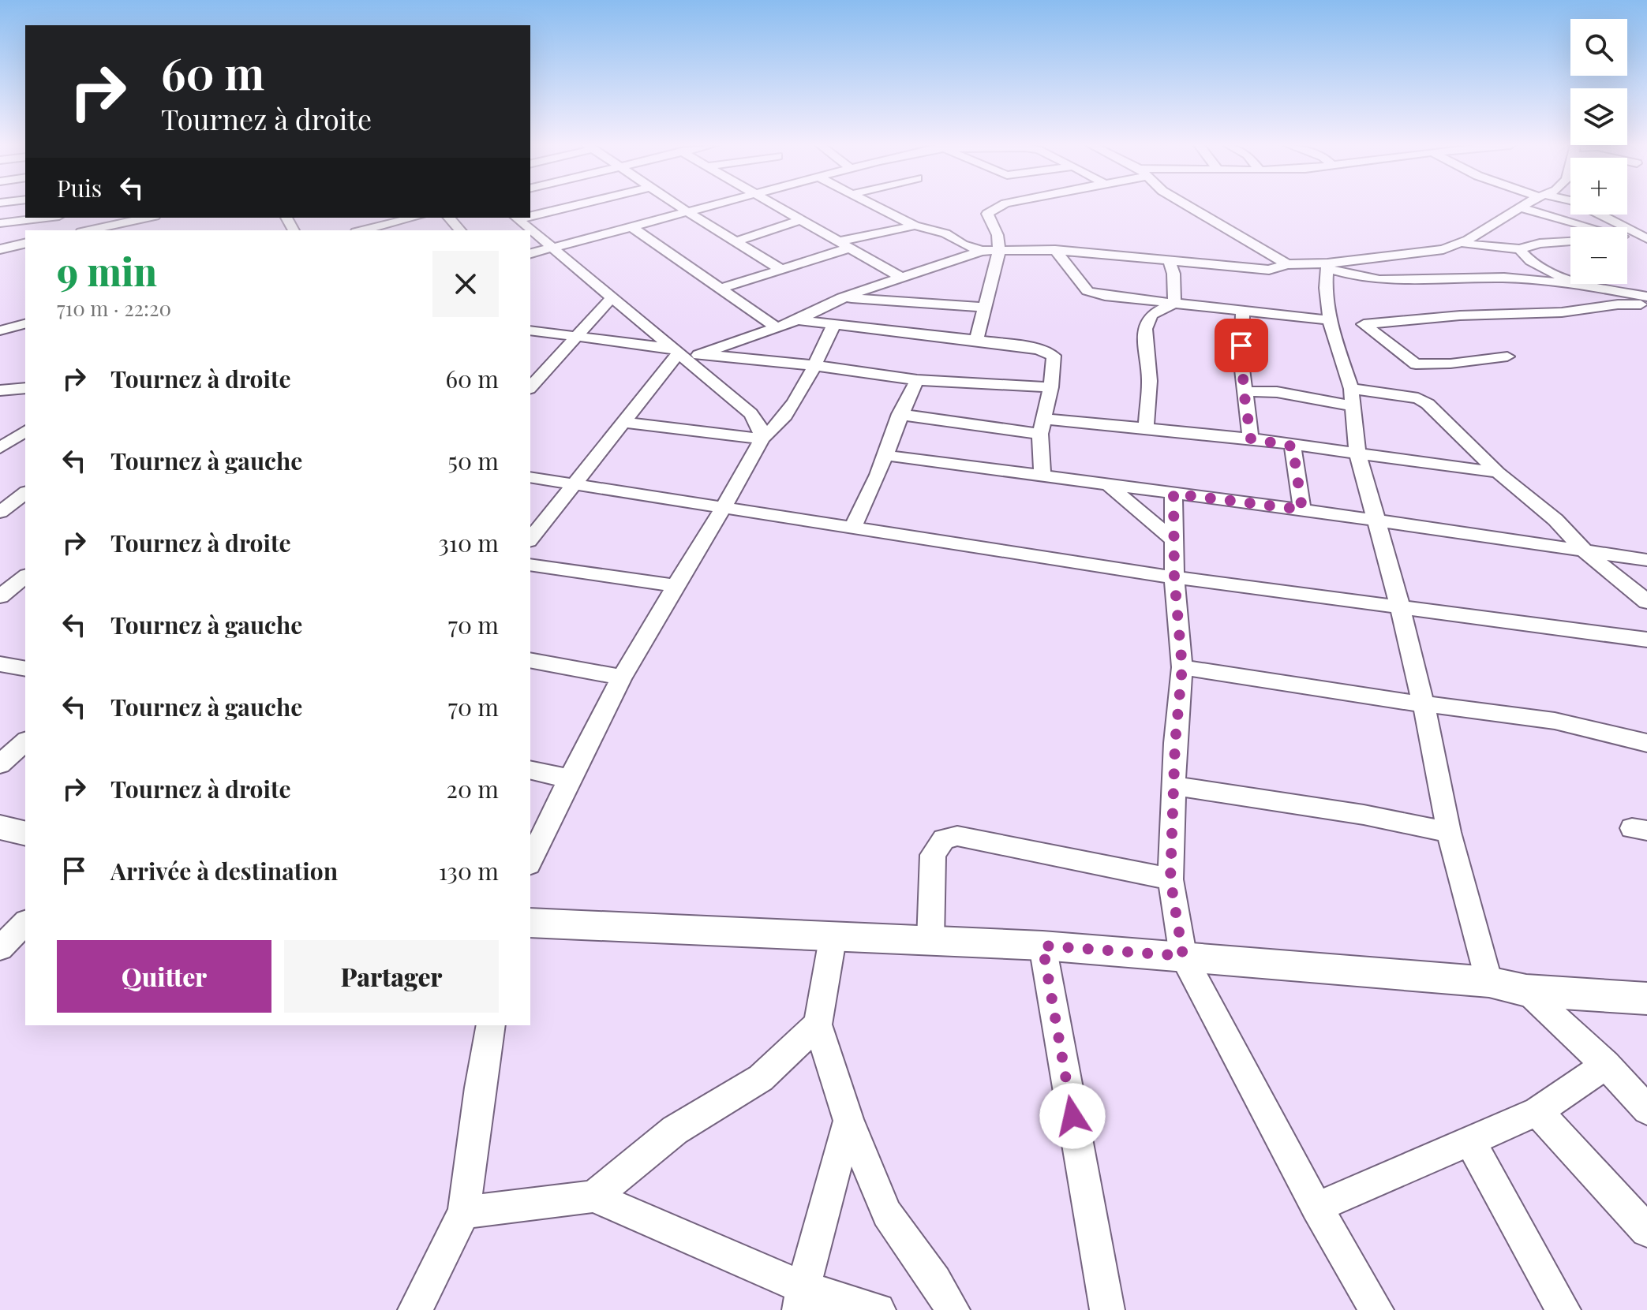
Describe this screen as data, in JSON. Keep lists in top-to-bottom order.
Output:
{
  "page": {
    "map_buttons": ["+", "−"],
    "turn": ["60 m", "Tournez à droite"],
    "then": "Puis",
    "heading": ["9 min", "710 m · 22:20"],
    "list": [
      {
        "name": "Tournez à droite",
        "value": "60 m"
      },
      {
        "name": "Tournez à gauche",
        "value": "50 m"
      },
      {
        "name": "Tournez à droite",
        "value": "310 m"
      },
      {
        "name": "Tournez à gauche",
        "value": "70 m"
      },
      {
        "name": "Tournez à gauche",
        "value": "70 m"
      },
      {
        "name": "Tournez à droite",
        "value": "20 m"
      },
      {
        "name": "Arrivée à destination",
        "value": "130 m"
      }
    ],
    "buttons": ["Quitter", "Partager"]
  }
}
